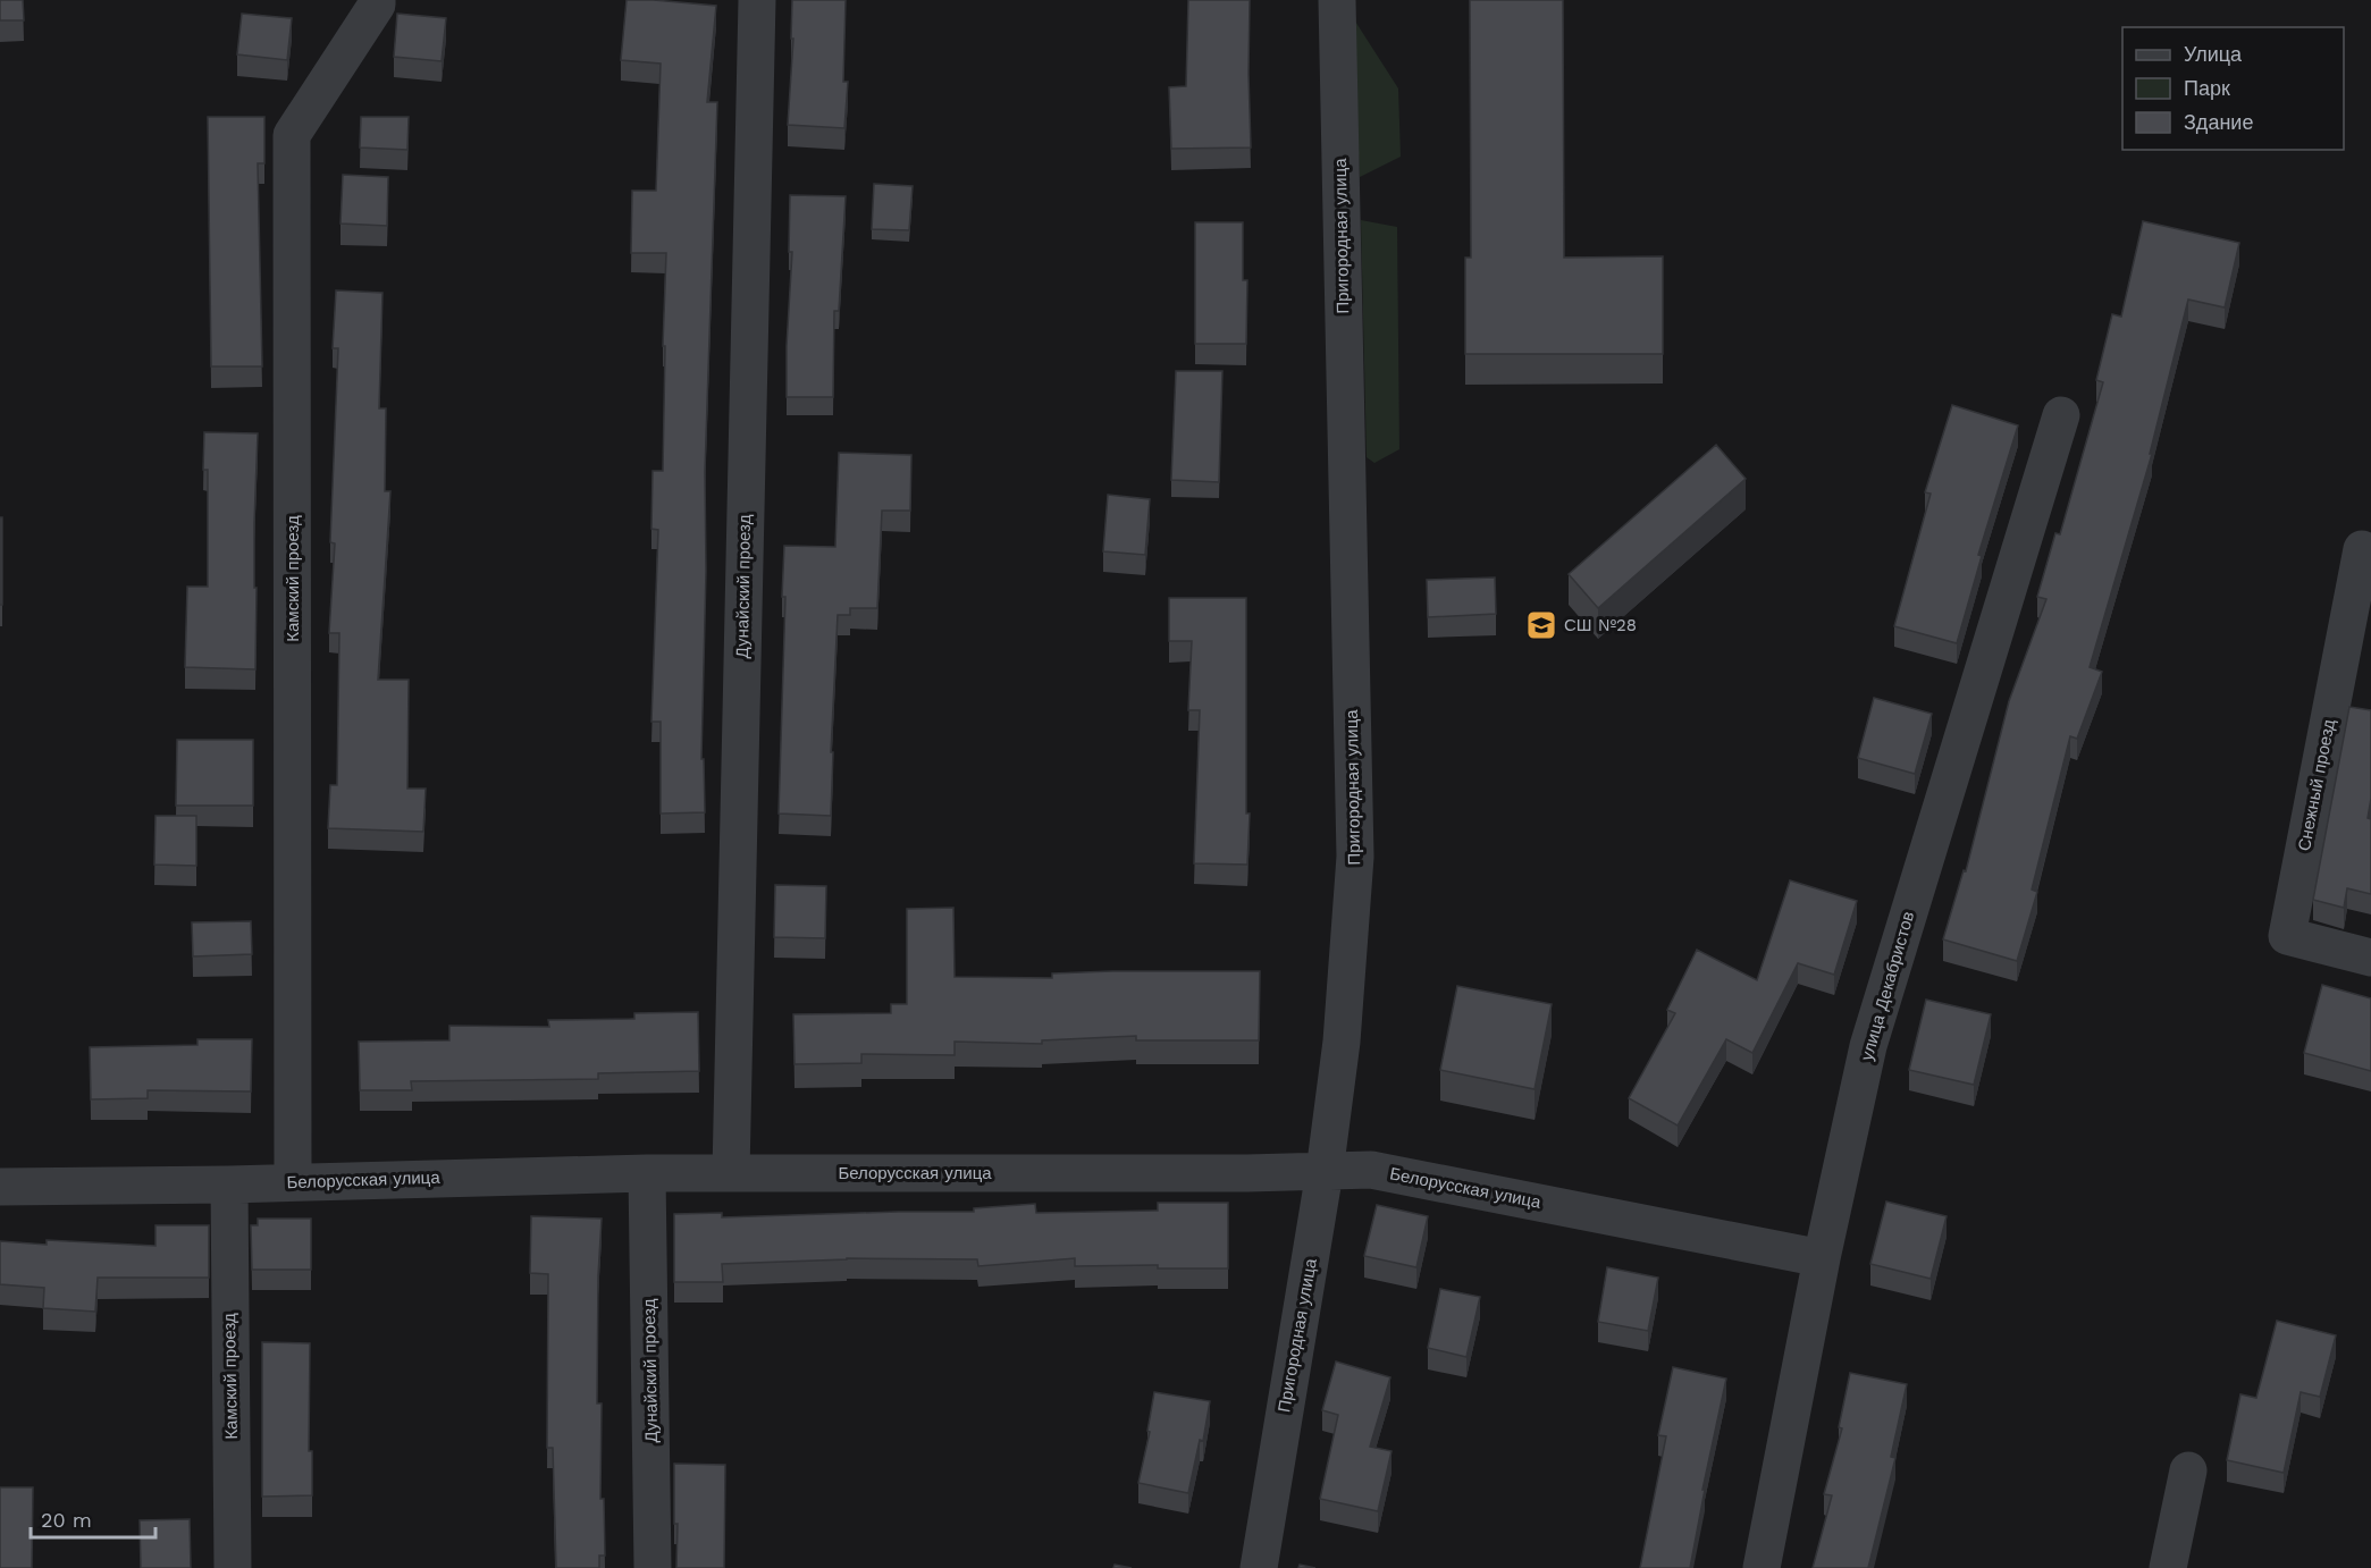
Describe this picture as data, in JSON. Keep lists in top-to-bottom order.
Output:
{
  "streets": {
    "street": [
      "Пригородная улица",
      "Камский проезд",
      "Дунайский проезд",
      "Снежный проезд",
      "улица Декабристов",
      "Белорусская улица"
    ]
  },
  "crossings": [
    ["Пригородная улица", "Белорусская улица"],
    ["Камский проезд", "Белорусская улица"],
    ["Дунайский проезд", "Белорусская улица"],
    ["улица Декабристов", "Белорусская улица"]
  ],
  "places": {
    "school or university": ["СШ №28"]
  },
  "legend": ["Улица", "Парк", "Здание"],
  "scale_bar": "20 m"
}
